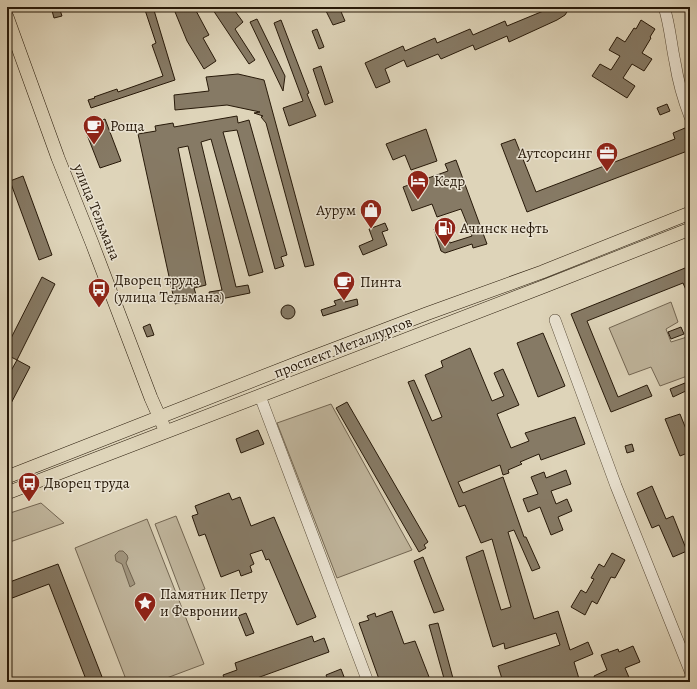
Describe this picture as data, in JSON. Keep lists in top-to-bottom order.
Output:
{
  "streets": {
    "main road": ["улица Тельмана", "проспект Металлургов"]
  },
  "crossings": [
    ["улица Тельмана", "проспект Металлургов"]
  ],
  "places": {
    "cafe": ["Роща", "Пинта"],
    "office": ["Аутсорсинг"],
    "hotel": ["Кедр"],
    "shop": ["Аурум"],
    "fuel station": ["Ачинск нефть"],
    "bus stop": ["Дворец труда (улица Тельмана)", "Дворец труда"],
    "place": ["Памятник Петру и Февронии"]
  }
}
